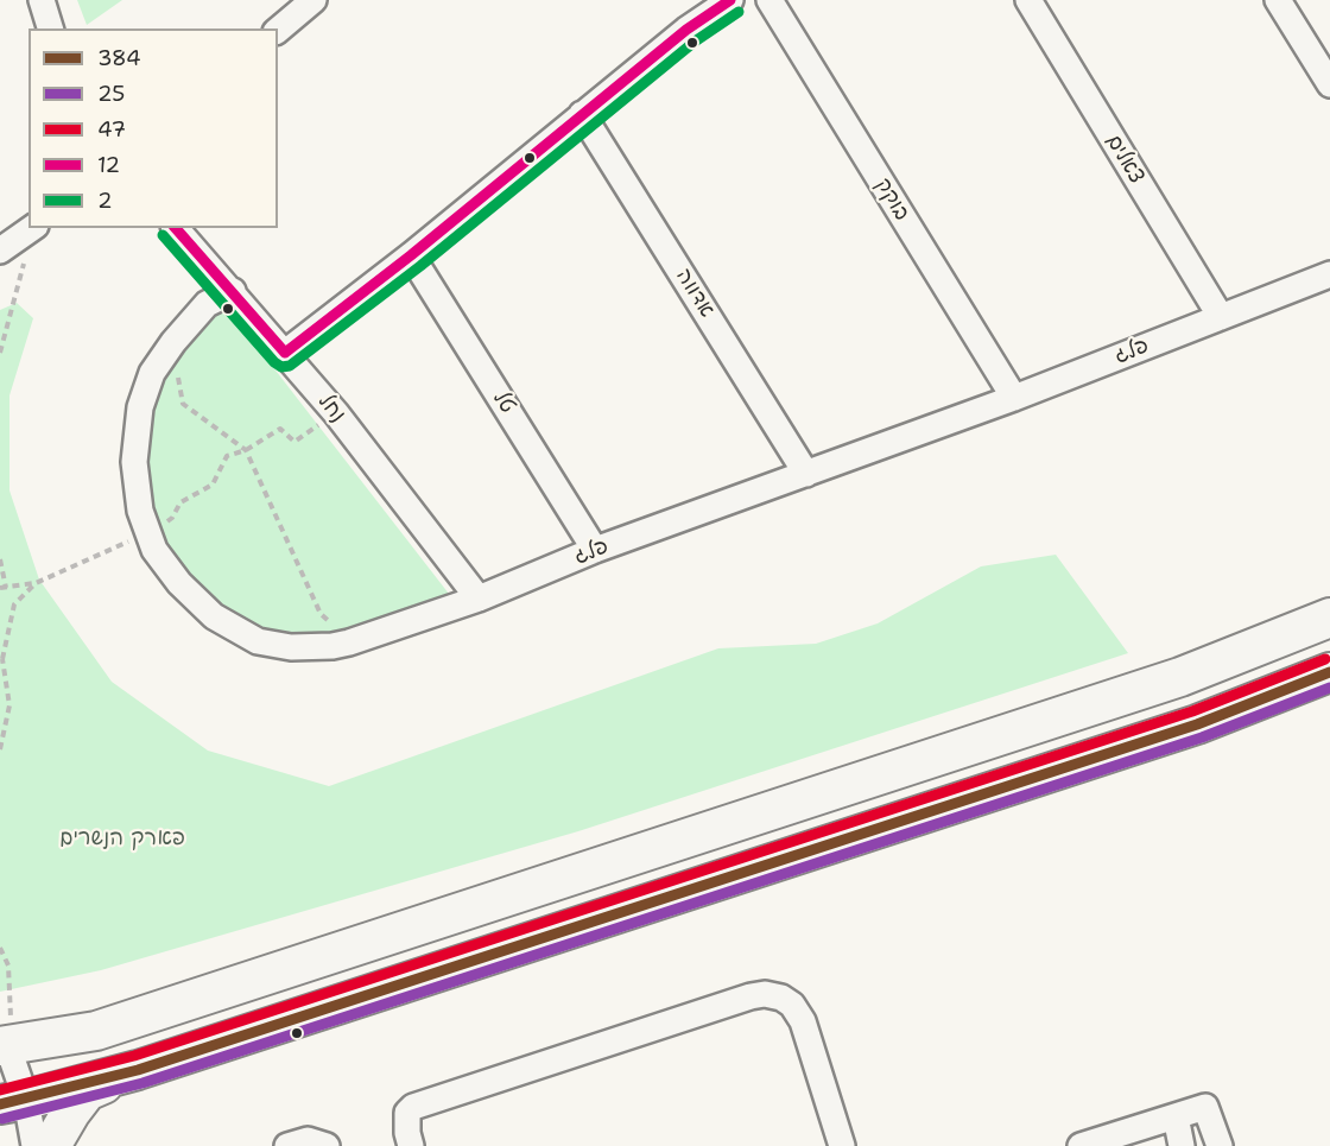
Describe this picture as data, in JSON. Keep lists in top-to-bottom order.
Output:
{
  "streets": {
    "street": [
      "צאלים",
      "בוקק",
      "אדווה",
      "פלג",
      "טל",
      "נחל"
    ]
  },
  "crossings": [
    ["צאלים", "פלג"],
    ["בוקק", "פלג"],
    ["אדווה", "פלג"],
    ["פלג", "טל"],
    ["פלג", "נחל"]
  ],
  "parks": ["פארק הנשרים"],
  "lines": [
    "transit line 12",
    "transit line 2",
    "transit line 47",
    "transit line 384",
    "transit line 25"
  ],
  "legend": [
    "384",
    "25",
    "47",
    "12",
    "2"
  ]
}
